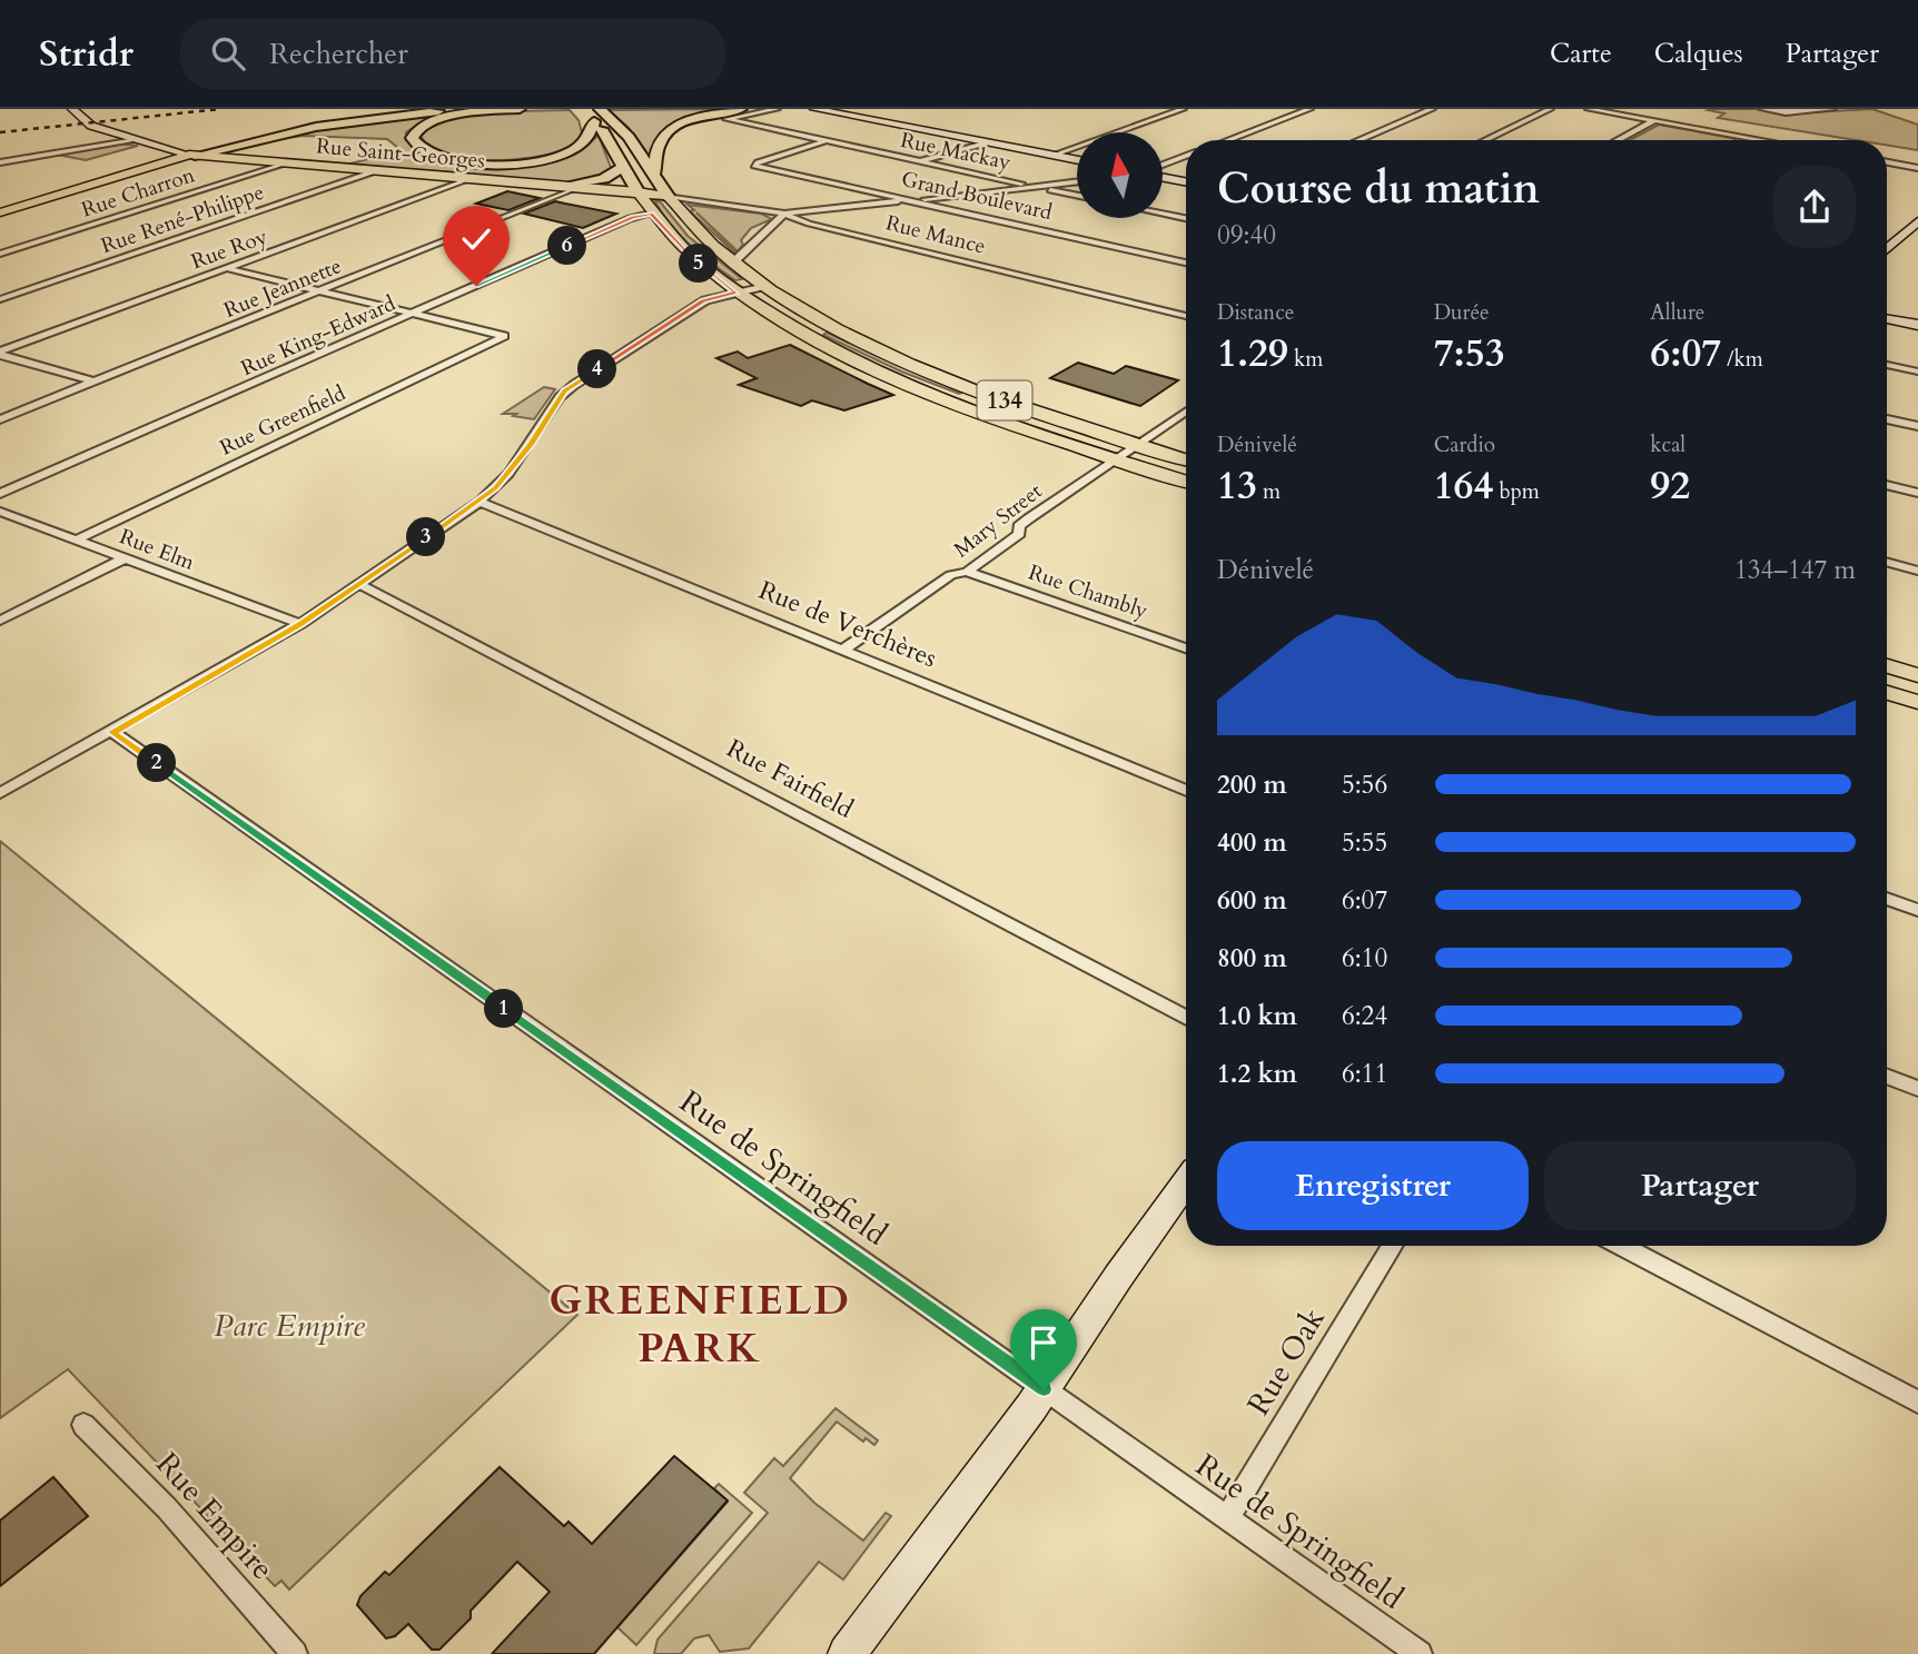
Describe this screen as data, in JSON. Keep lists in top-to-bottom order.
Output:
{
  "streets": {
    "highway": ["134"],
    "main road": ["Rue Saint-Georges"],
    "street": [
      "Rue Mackay",
      "Rue Charron",
      "Grand Boulevard",
      "Rue René-Philippe",
      "Rue Mance",
      "Rue Roy",
      "Rue Jeannette",
      "Rue King-Edward",
      "Rue Greenfield",
      "Mary Street",
      "Rue Elm",
      "Rue Chambly",
      "Rue de Verchères",
      "Rue Fairfield",
      "Rue de Springfield",
      "Rue Oak",
      "Rue Empire"
    ]
  },
  "crossings": [
    ["Rue Mackay", "Grand Boulevard"],
    ["Rue Saint-Georges", "Rue Charron"],
    ["Rue Saint-Georges", "Rue René-Philippe"],
    ["Rue Saint-Georges", "Rue Mance"],
    ["Rue Saint-Georges", "Rue Roy"],
    ["Rue Saint-Georges", "Rue Jeannette"],
    ["Rue Saint-Georges", "134"],
    ["Rue Mance", "134"],
    ["Rue King-Edward", "134"],
    ["Rue King-Edward", "Rue Greenfield"],
    ["134", "Mary Street"],
    ["Rue Greenfield", "Rue Elm"],
    ["Mary Street", "Rue Chambly"],
    ["Mary Street", "Rue de Verchères"],
    ["Rue de Springfield", "Rue Oak"]
  ],
  "districts": ["GREENFIELD PARK"],
  "parks": ["Parc Empire"],
  "north": "top",
  "page": {
    "header": "Stridr",
    "search": "Rechercher",
    "nav": ["Carte", "Calques", "Partager"],
    "heading": ["Course du matin", "09:40"],
    "pins": [
      "6",
      "5",
      "4",
      "3",
      "2",
      "1"
    ],
    "stats": [
      ["Distance", "1.29 km"],
      ["Durée", "7:53"],
      ["Allure", "6:07 /km"],
      ["Dénivelé", "13 m"],
      ["Cardio", "164 bpm"],
      ["kcal", "92"]
    ],
    "chart": ["Dénivelé", "134–147 m"],
    "list": [
      {
        "name": "200 m",
        "note": "5:56"
      },
      {
        "name": "400 m",
        "note": "5:55"
      },
      {
        "name": "600 m",
        "note": "6:07"
      },
      {
        "name": "800 m",
        "note": "6:10"
      },
      {
        "name": "1.0 km",
        "note": "6:24"
      },
      {
        "name": "1.2 km",
        "note": "6:11"
      }
    ],
    "buttons": ["Enregistrer", "Partager"]
  }
}
